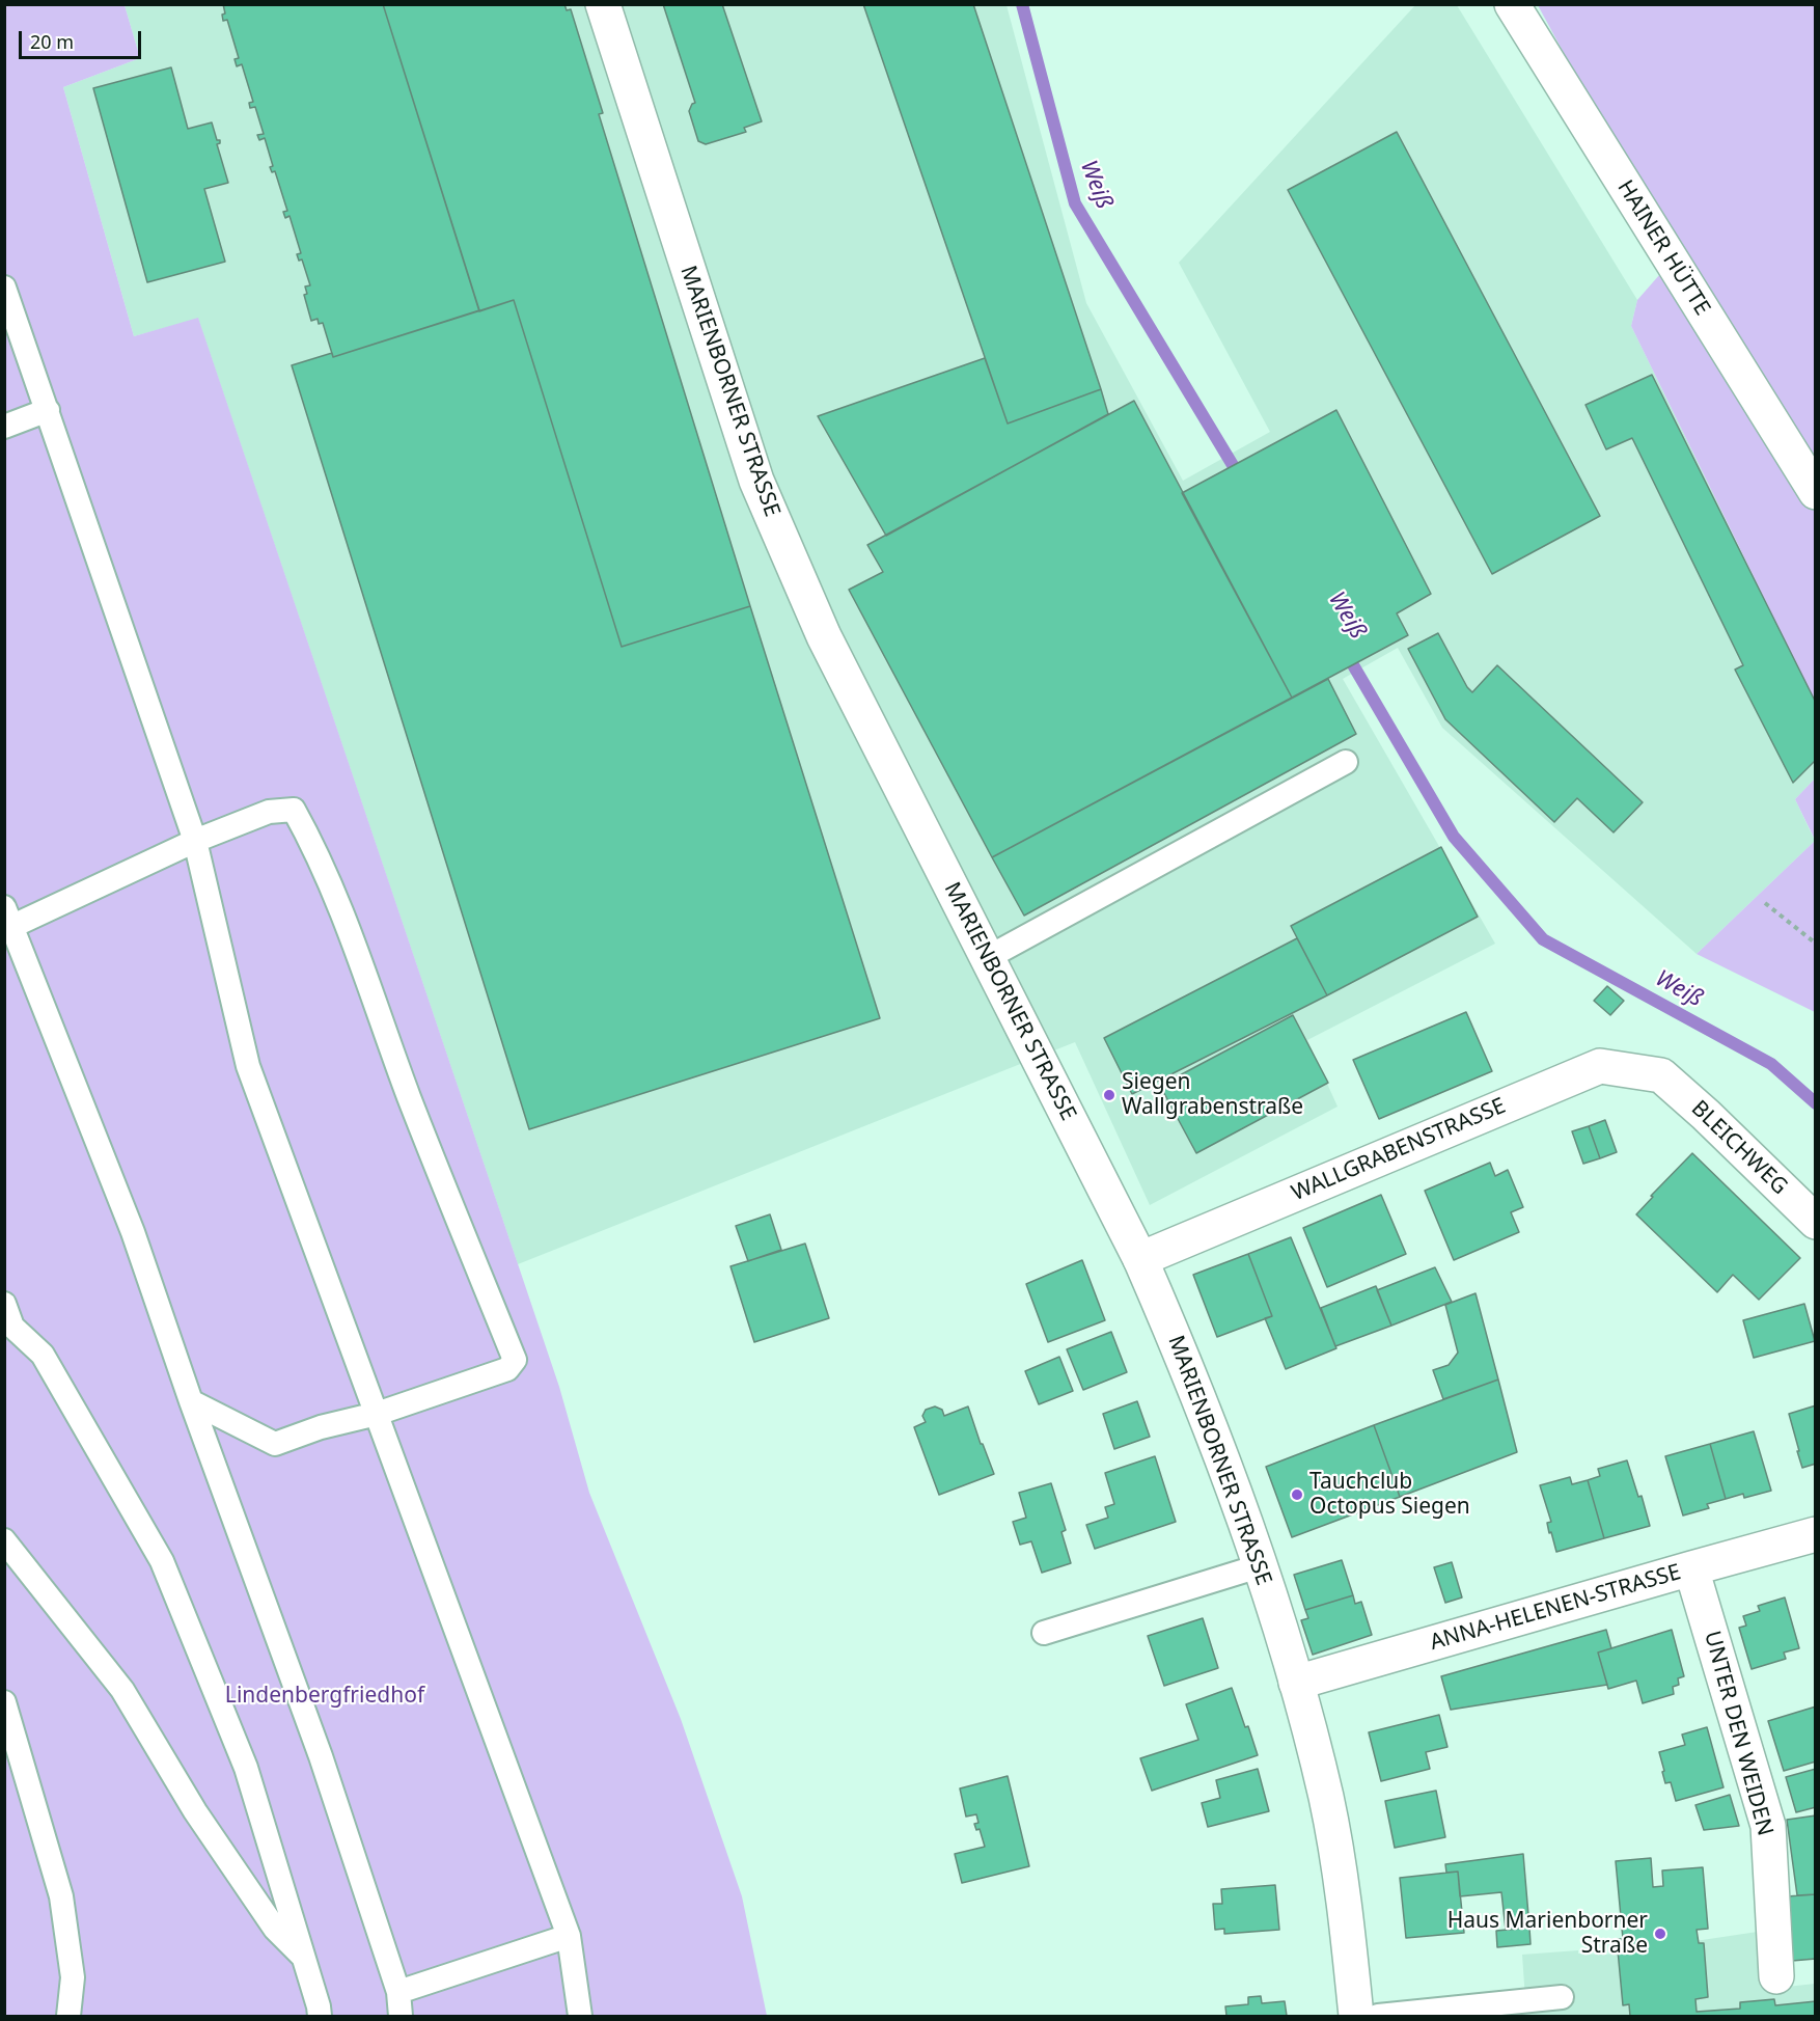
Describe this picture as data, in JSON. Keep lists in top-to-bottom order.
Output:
{
  "streets": {
    "street": [
      "HAINER HÜTTE",
      "MARIENBORNER STRASSE",
      "BLEICHWEG",
      "WALLGRABENSTRASSE",
      "ANNA-HELENEN-STRASSE",
      "UNTER DEN WEIDEN"
    ]
  },
  "crossings": [
    ["MARIENBORNER STRASSE", "WALLGRABENSTRASSE"],
    ["MARIENBORNER STRASSE", "ANNA-HELENEN-STRASSE"],
    ["BLEICHWEG", "WALLGRABENSTRASSE"],
    ["ANNA-HELENEN-STRASSE", "UNTER DEN WEIDEN"]
  ],
  "water": ["Weiß"],
  "parks": ["Lindenbergfriedhof"],
  "places": ["Siegen Wallgrabenstraße", "Tauchclub Octopus Siegen", "Haus Marienborner Straße"],
  "scale_bar": "20 m"
}
